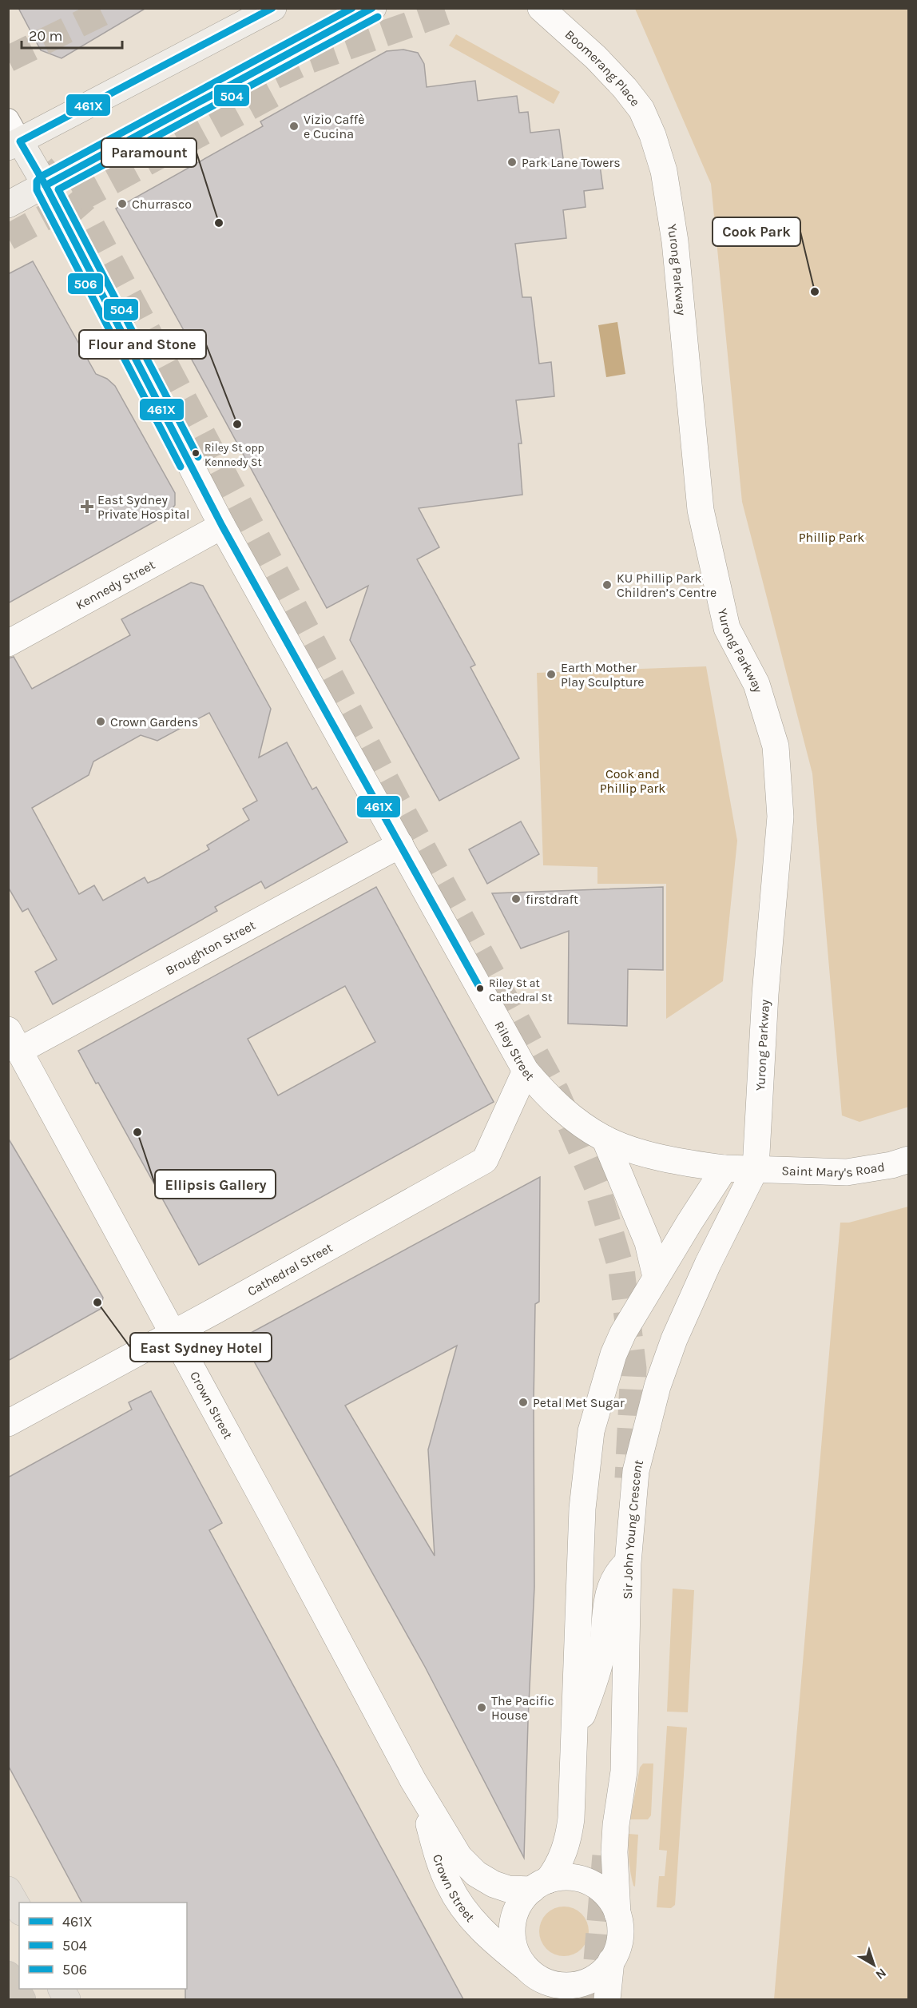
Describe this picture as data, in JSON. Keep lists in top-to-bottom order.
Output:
{
  "streets": {
    "main road": ["Riley Street"],
    "street": [
      "Boomerang Place",
      "Yurong Parkway",
      "Kennedy Street",
      "Broughton Street",
      "Saint Mary's Road",
      "Cathedral Street",
      "Crown Street",
      "Sir John Young Crescent"
    ]
  },
  "crossings": [
    ["Boomerang Place", "Yurong Parkway"],
    ["Yurong Parkway", "Riley Street"],
    ["Yurong Parkway", "Saint Mary's Road"],
    ["Yurong Parkway", "Sir John Young Crescent"],
    ["Kennedy Street", "Riley Street"],
    ["Broughton Street", "Riley Street"],
    ["Broughton Street", "Crown Street"],
    ["Riley Street", "Saint Mary's Road"],
    ["Riley Street", "Cathedral Street"],
    ["Riley Street", "Sir John Young Crescent"],
    ["Saint Mary's Road", "Sir John Young Crescent"],
    ["Cathedral Street", "Crown Street"],
    ["Crown Street", "Sir John Young Crescent"]
  ],
  "parks": ["Phillip Park", "Cook and Phillip Park"],
  "places": {
    "other": [
      "Vizio Caffè e Cucina",
      "Park Lane Towers",
      "Churrasco",
      "Paramount",
      "Cook Park",
      "Flour and Stone",
      "Riley St opp Kennedy St",
      "KU Phillip Park Children’s Centre",
      "Earth Mother Play Sculpture",
      "Crown Gardens",
      "firstdraft",
      "Riley St at Cathedral St",
      "Ellipsis Gallery",
      "East Sydney Hotel",
      "Petal Met Sugar",
      "The Pacific House"
    ],
    "health": ["East Sydney Private Hospital"]
  },
  "lines": ["transit line 461X", "transit line 506", "transit line 504"],
  "legend": ["461X", "504", "506"],
  "scale_bar": "20 m",
  "north": "bottom right"
}
